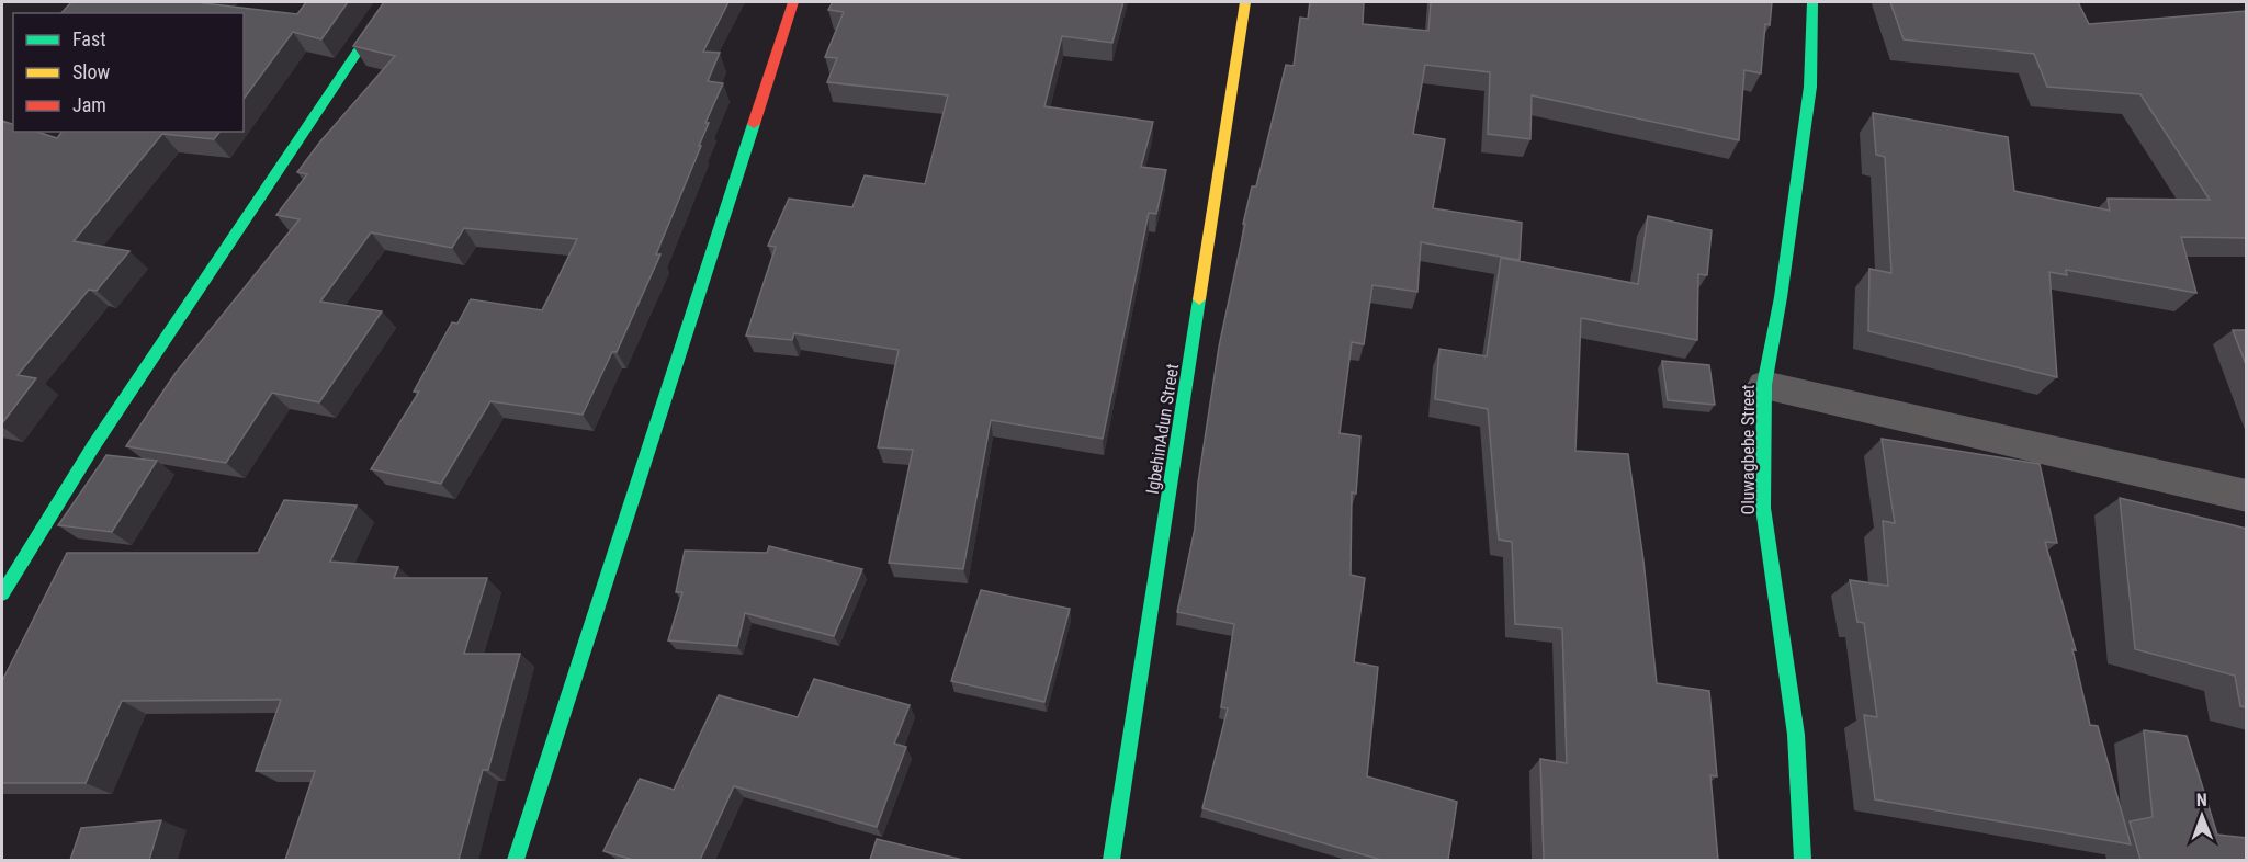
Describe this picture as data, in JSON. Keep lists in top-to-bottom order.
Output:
{
  "streets": {
    "street": ["IgbehinAdun Street", "Oluwagbebe Street"]
  },
  "legend": ["Fast", "Slow", "Jam"],
  "north": "top"
}
